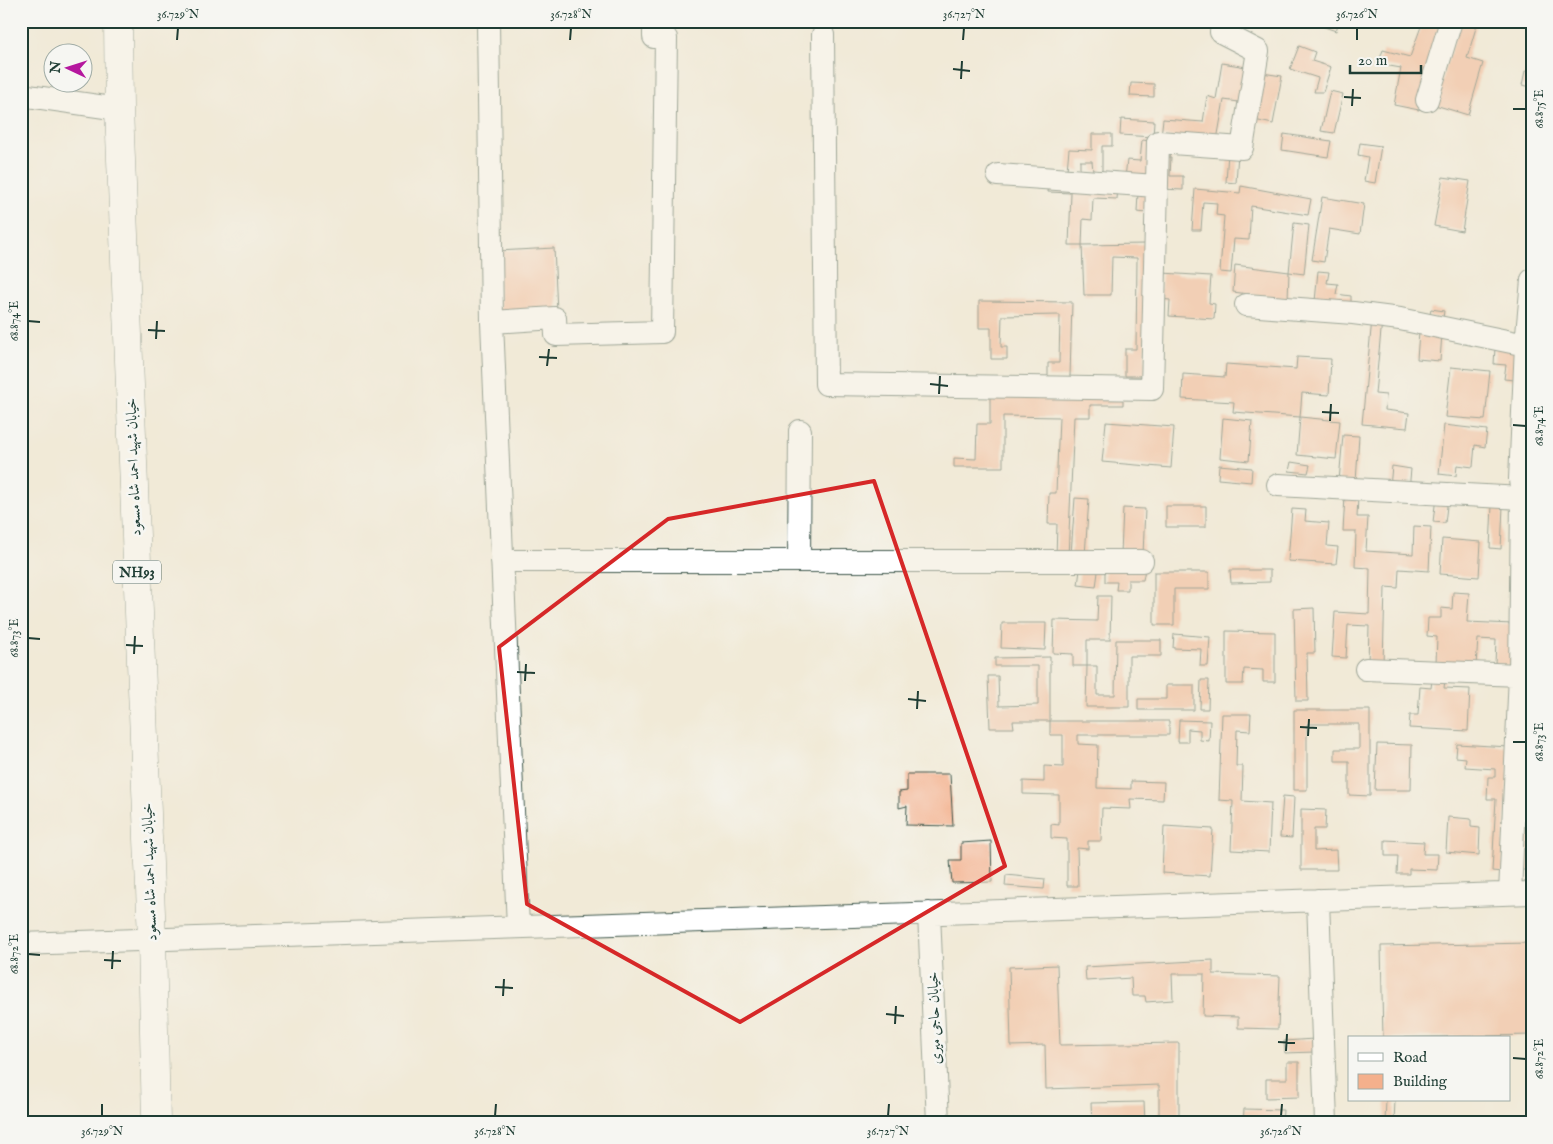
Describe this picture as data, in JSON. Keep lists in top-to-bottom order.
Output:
{
  "streets": {
    "main road": ["خیابان شهید احمد شاه مسعود", "NH93"],
    "street": ["خیابان حاجی میری"]
  },
  "legend": ["Road", "Building"],
  "scale_bar": "20 m",
  "north": "left",
  "coordinates": [
    "36.729°N",
    "36.728°N",
    "36.727°N",
    "36.726°N",
    "68.875°E",
    "68.874°E",
    "68.873°E",
    "68.872°E"
  ]
}
